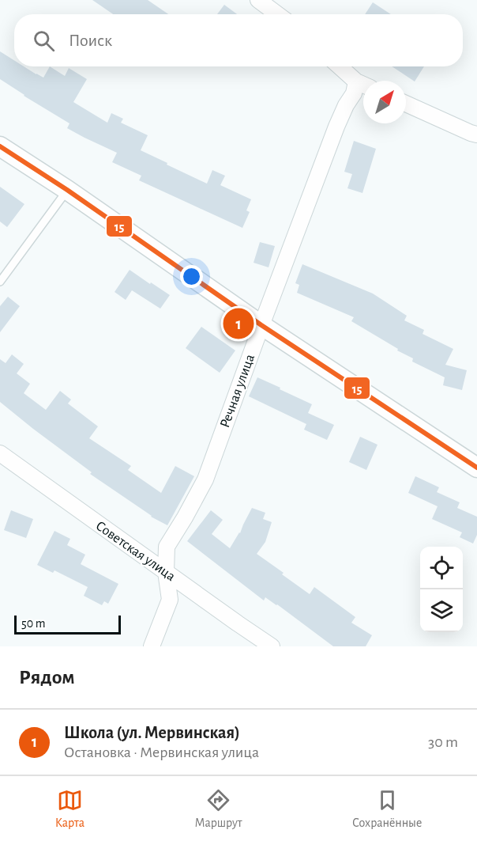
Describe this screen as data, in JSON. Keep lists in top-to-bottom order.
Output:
{
  "streets": {
    "street": ["Речная улица", "Советская улица"]
  },
  "crossings": [
    ["Речная улица", "Советская улица"]
  ],
  "lines": ["transit line 15"],
  "scale_bar": "50 m",
  "north": "top right",
  "page": {
    "search": "Поиск",
    "pins": "1",
    "scale": "50 m",
    "heading": "Рядом",
    "list": [
      {
        "mark": "1",
        "name": "Школа (ул. Мервинская)",
        "note": "Остановка · Мервинская улица",
        "value": "30 m"
      }
    ],
    "nav": ["Карта", "Маршрут", "Сохранённые"]
  }
}
